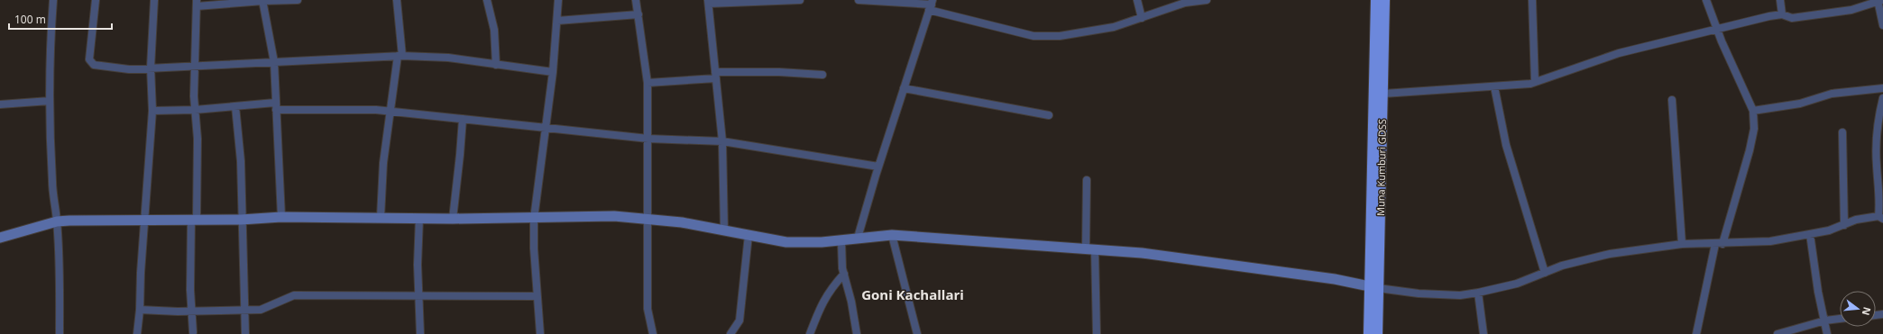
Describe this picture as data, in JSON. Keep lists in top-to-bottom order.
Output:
{
  "streets": {
    "highway": ["Muna Kumburi GDSS"]
  },
  "districts": ["Goni Kachallari"],
  "scale_bar": "100 m",
  "north": "right"
}
